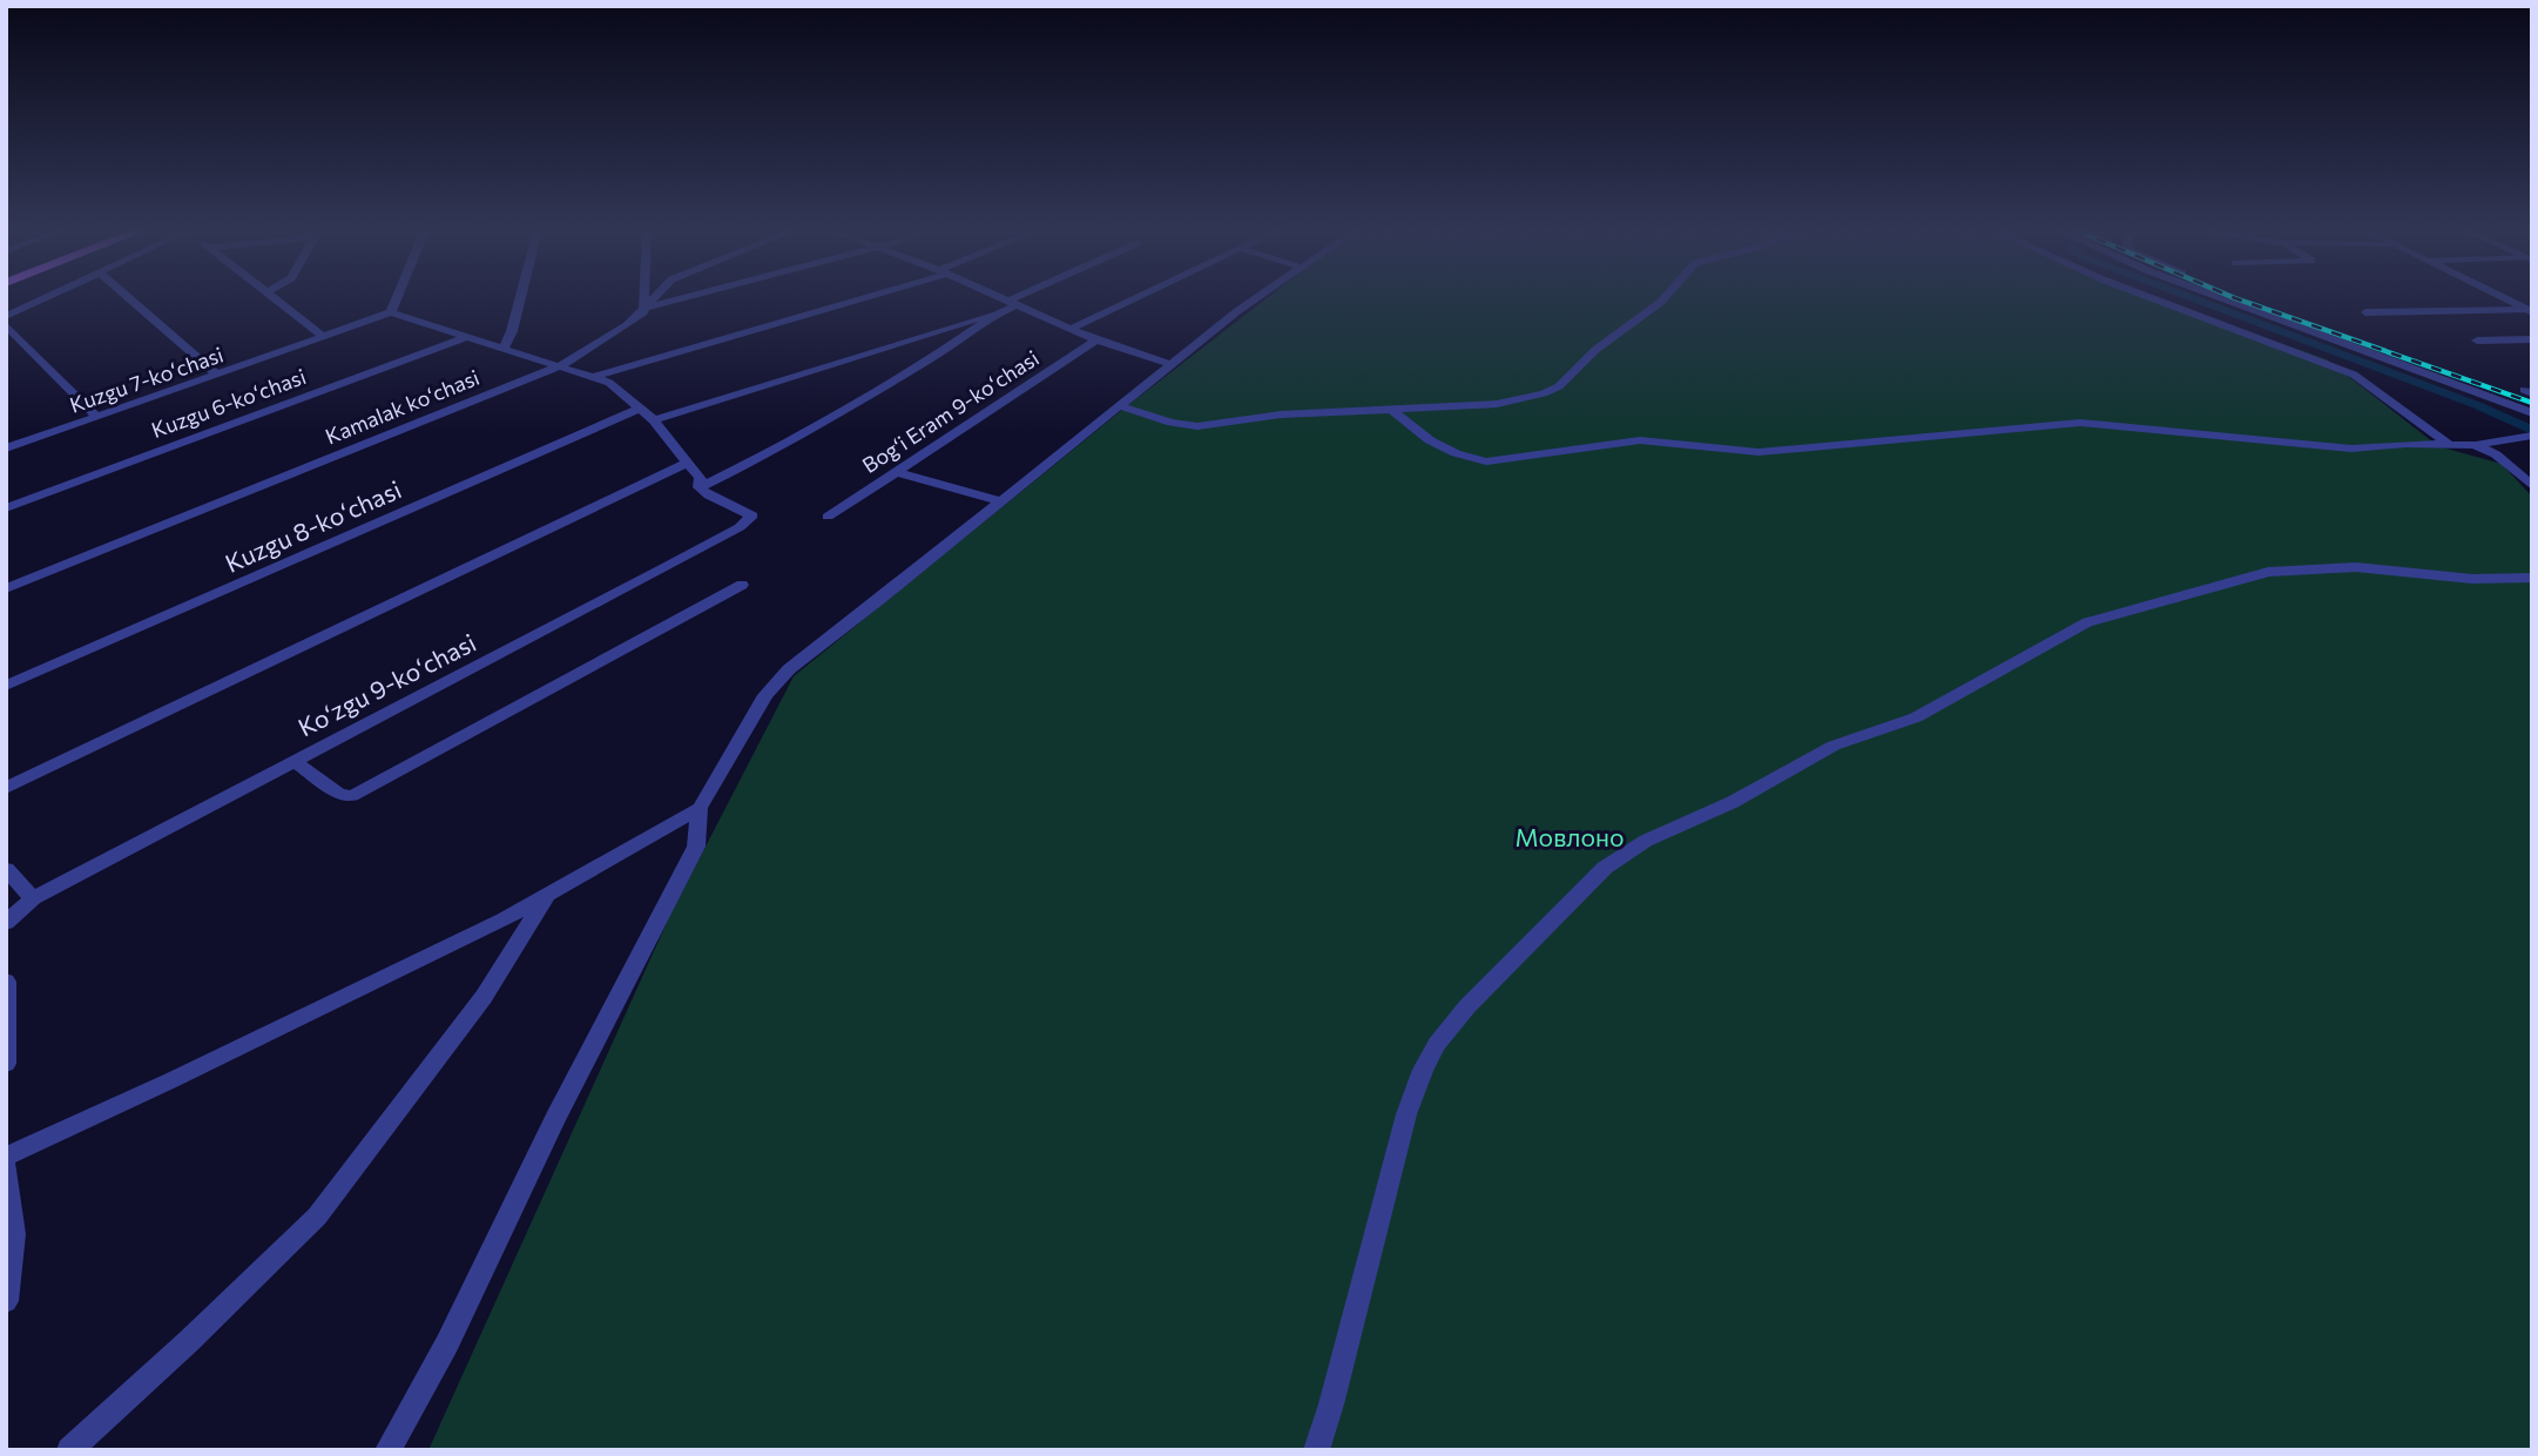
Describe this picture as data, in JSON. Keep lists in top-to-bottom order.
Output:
{
  "streets": {
    "street": [
      "Kuzgu 7-koʻchasi",
      "Kuzgu 6-koʻchasi",
      "Kamalak koʻchasi",
      "Bogʻi Eram 9-koʻchasi",
      "Kuzgu 8-koʻchasi",
      "Koʻzgu 9-koʻchasi"
    ]
  },
  "parks": ["Мовлоно"]
}
